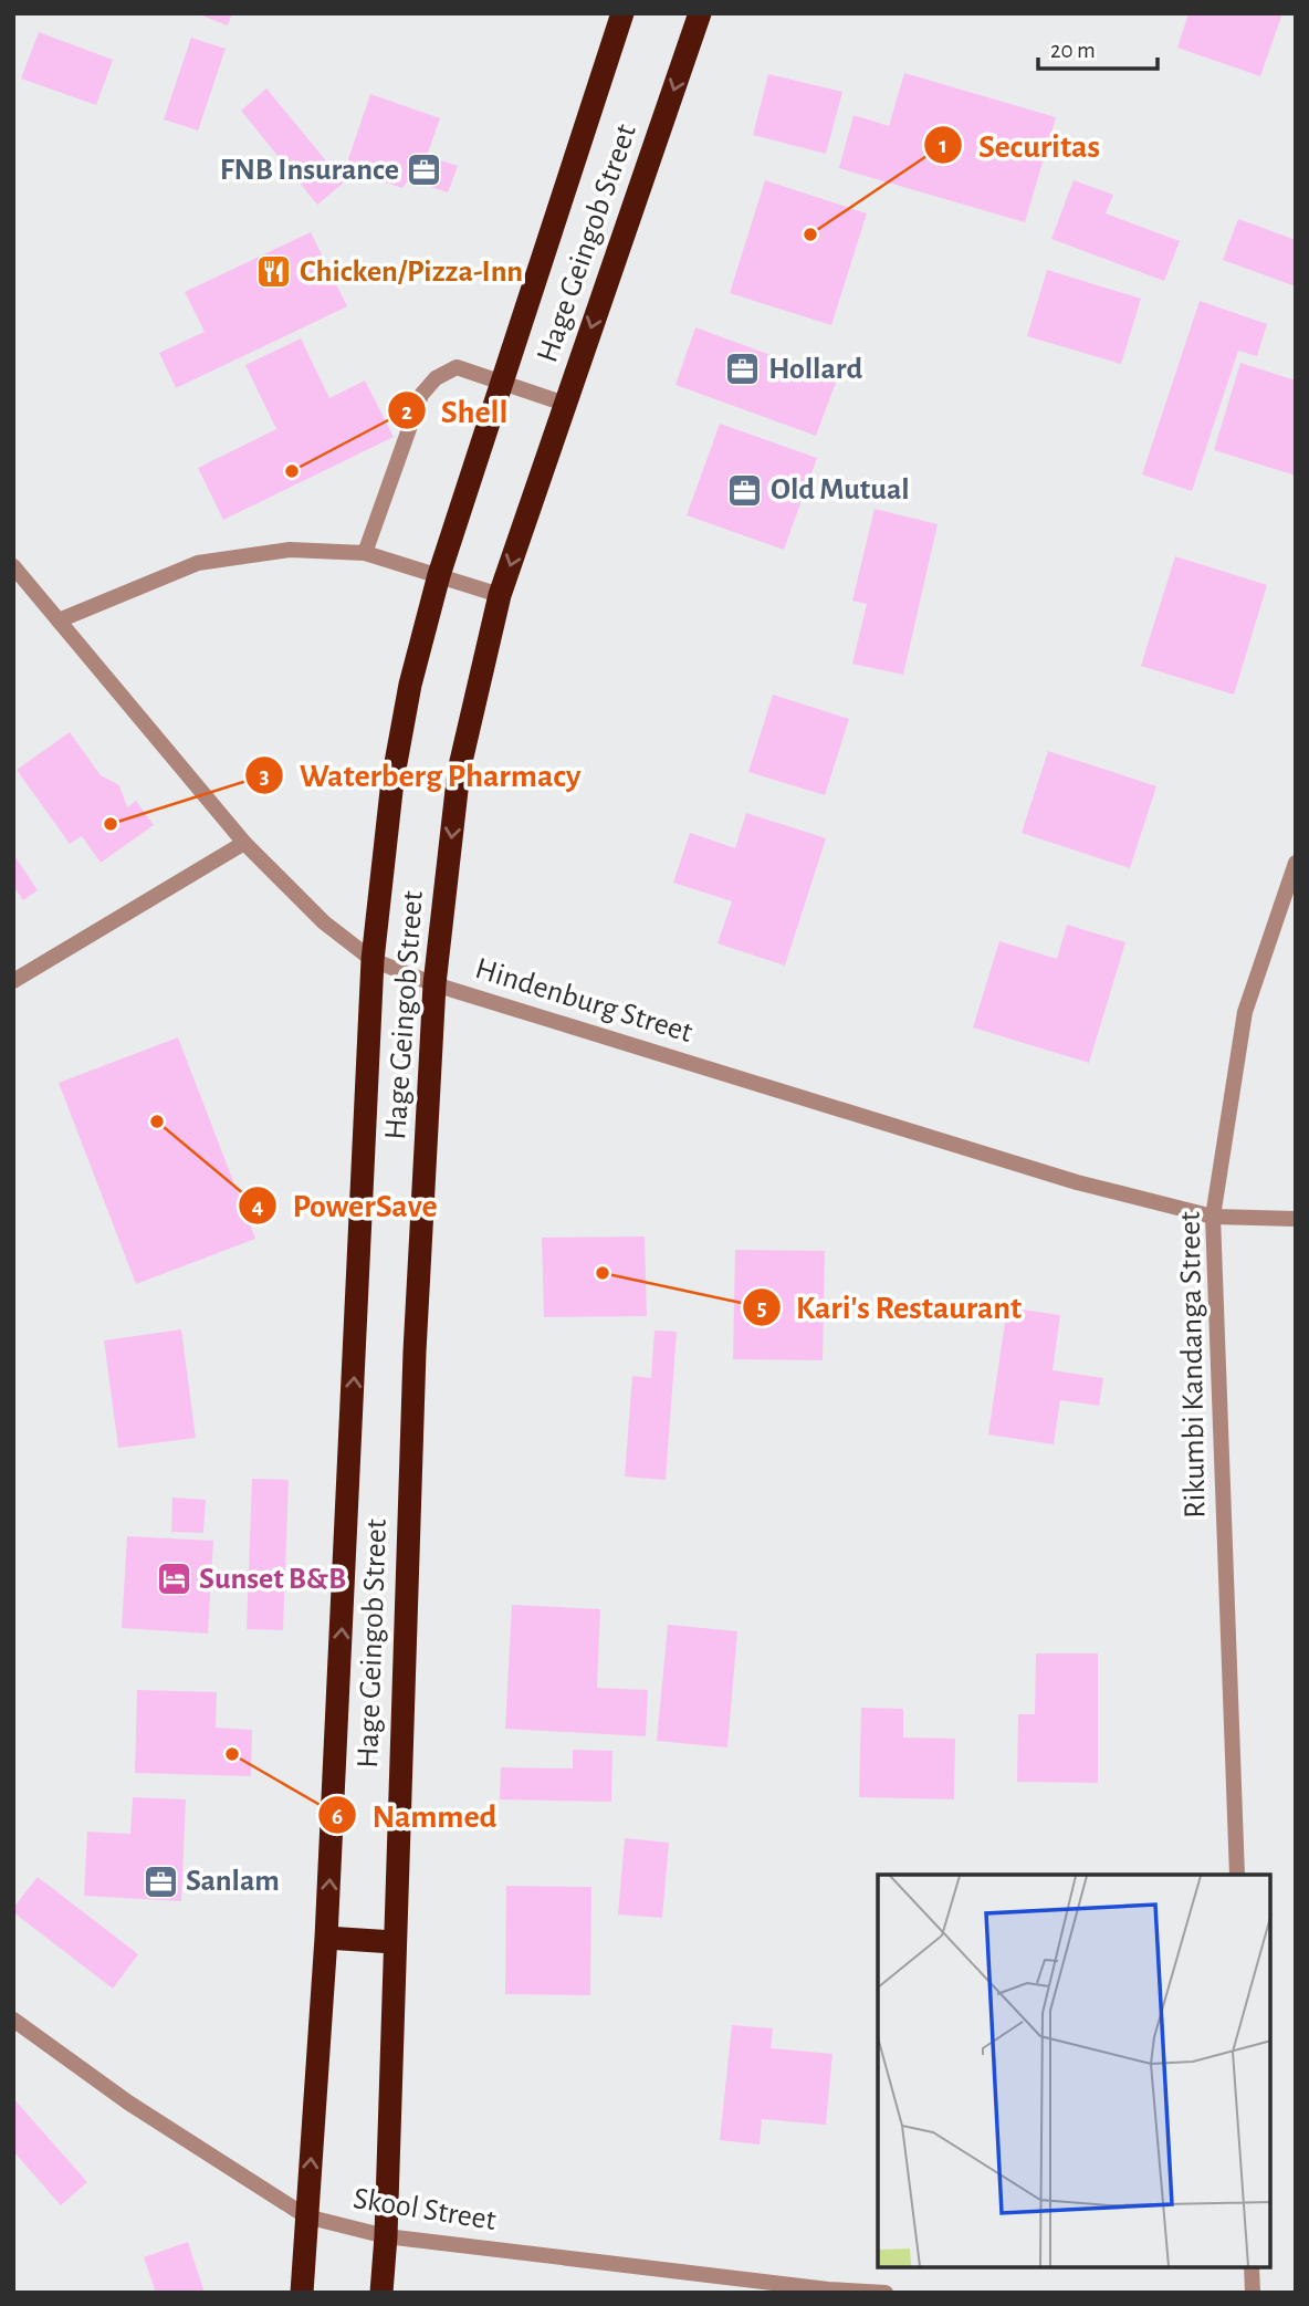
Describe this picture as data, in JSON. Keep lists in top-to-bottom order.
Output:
{
  "streets": {
    "highway": ["Hage Geingob Street"],
    "street": ["Hindenburg Street", "Rikumbi Kandanga Street", "Skool Street"]
  },
  "crossings": [
    ["Hage Geingob Street", "Hindenburg Street"],
    ["Hage Geingob Street", "Skool Street"],
    ["Hindenburg Street", "Rikumbi Kandanga Street"]
  ],
  "places": {
    "office": [
      "FNB Insurance",
      "Hollard",
      "Old Mutual",
      "Sanlam"
    ],
    "other": [
      "Securitas",
      "Shell",
      "Waterberg Pharmacy",
      "PowerSave",
      "Kari's Restaurant",
      "Nammed"
    ],
    "restaurant": ["Chicken/Pizza-Inn"],
    "hotel": ["Sunset B&B"]
  },
  "scale_bar": "20 m"
}
